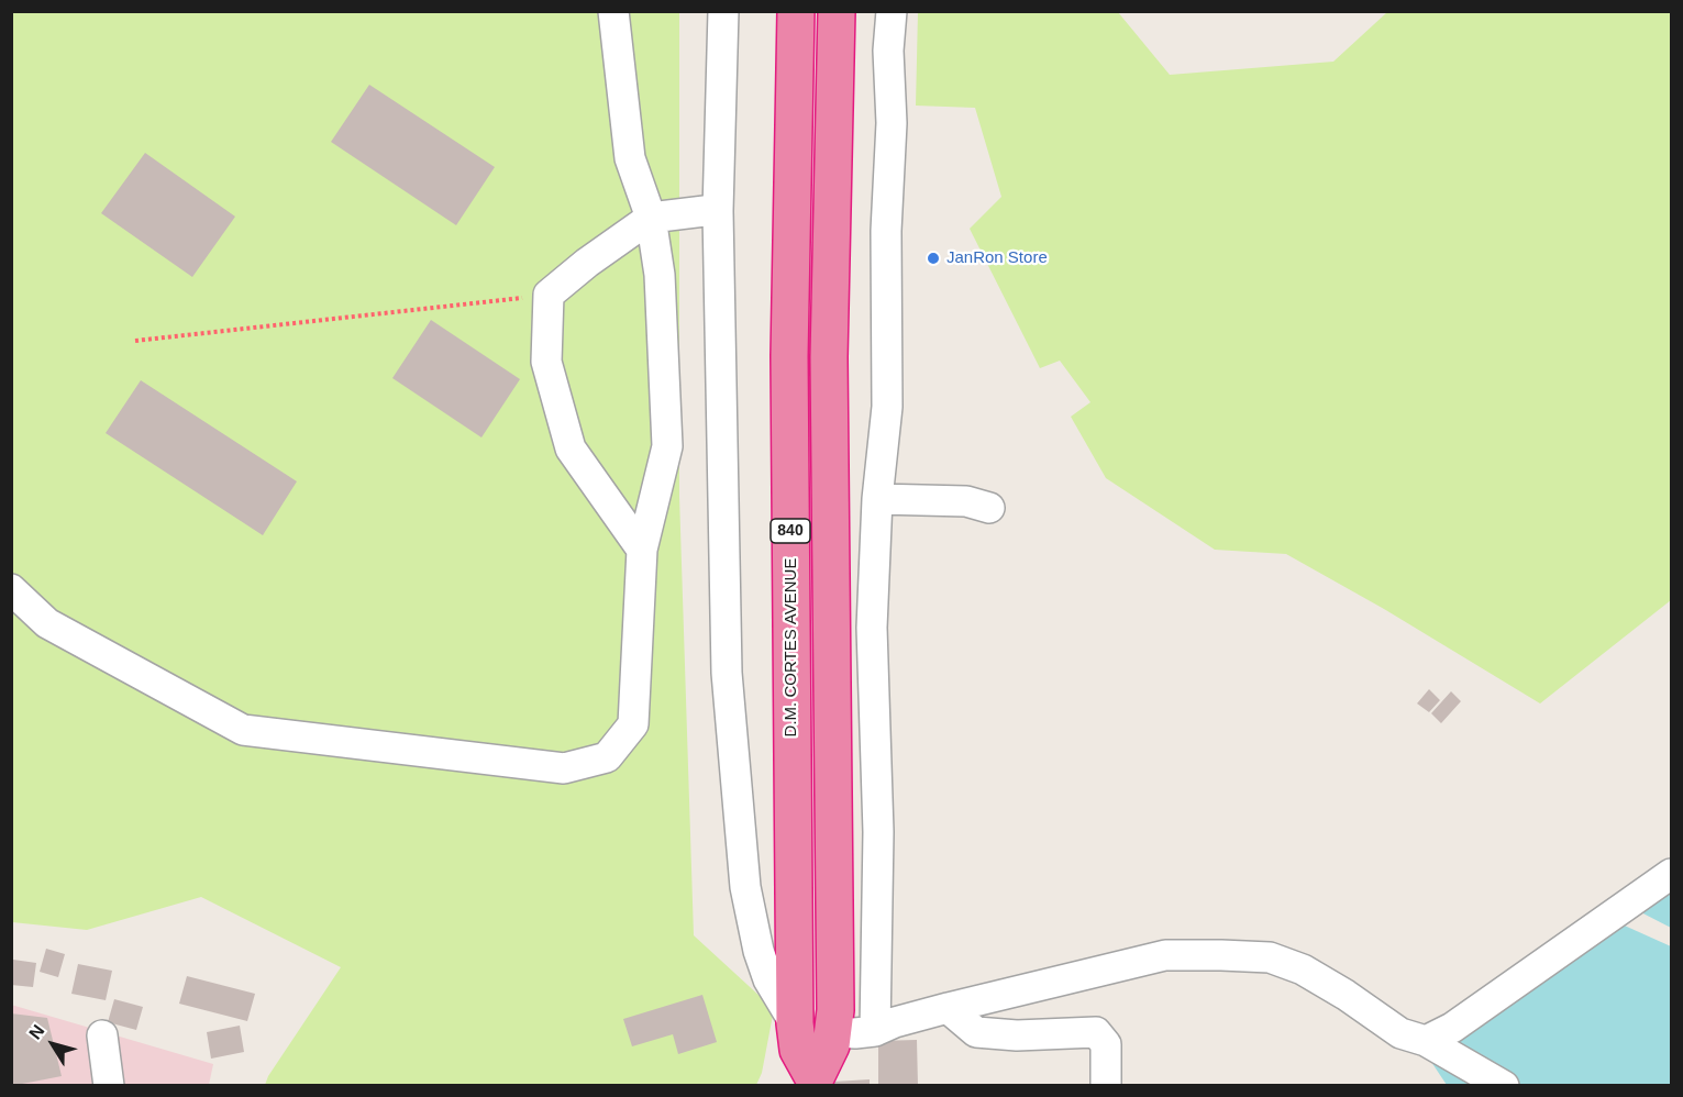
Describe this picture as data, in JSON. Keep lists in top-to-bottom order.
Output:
{
  "streets": {
    "highway": ["840", "D.M. CORTES AVENUE"]
  },
  "places": ["JanRon Store"],
  "north": "top left"
}
